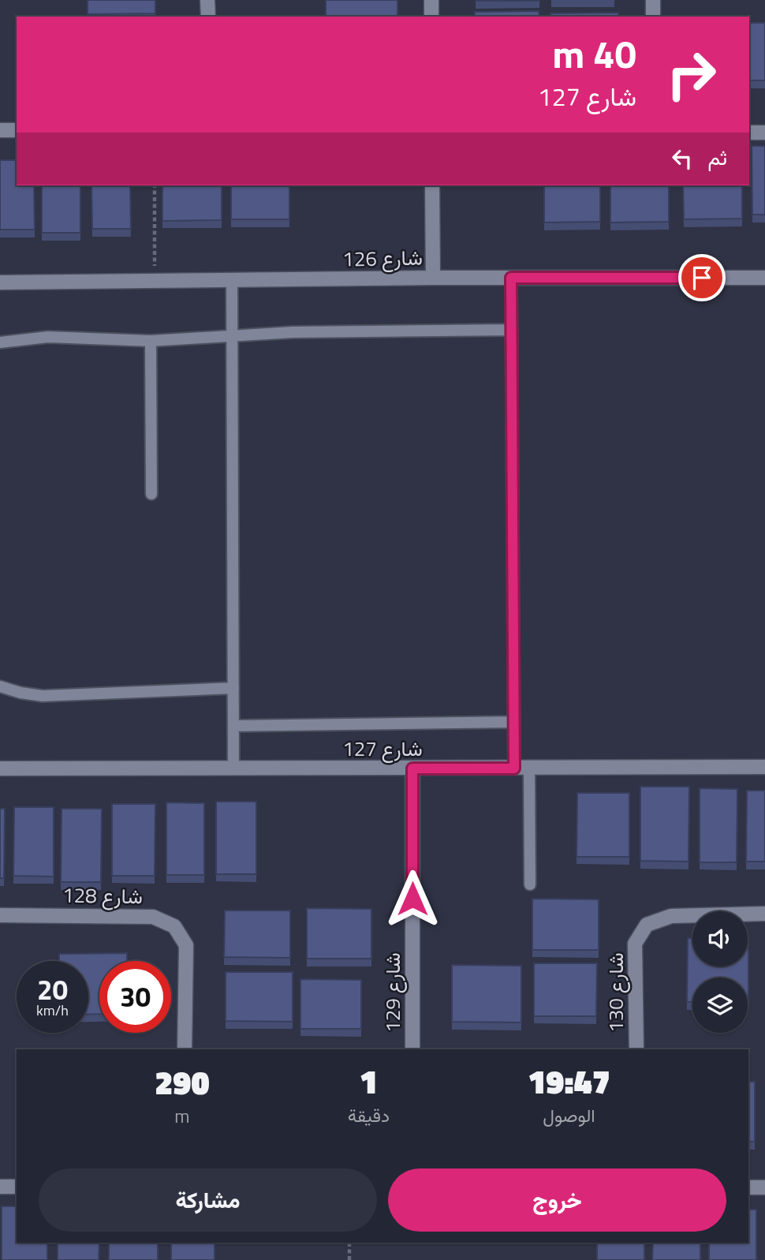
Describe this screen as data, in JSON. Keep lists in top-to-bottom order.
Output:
{
  "streets": {
    "street": [
      "شارع 126",
      "شارع 127",
      "شارع 128",
      "شارع 129",
      "شارع 130"
    ]
  },
  "crossings": [
    ["شارع 127", "شارع 129"]
  ],
  "page": {
    "turn": ["40 m", "شارع 127"],
    "then": "ثم",
    "speed": "20 km/h",
    "limit": "30",
    "eta": [
      "19:47",
      "الوصول",
      "1",
      "دقيقة",
      "290",
      "m"
    ],
    "buttons": ["خروج", "مشاركة"]
  }
}
